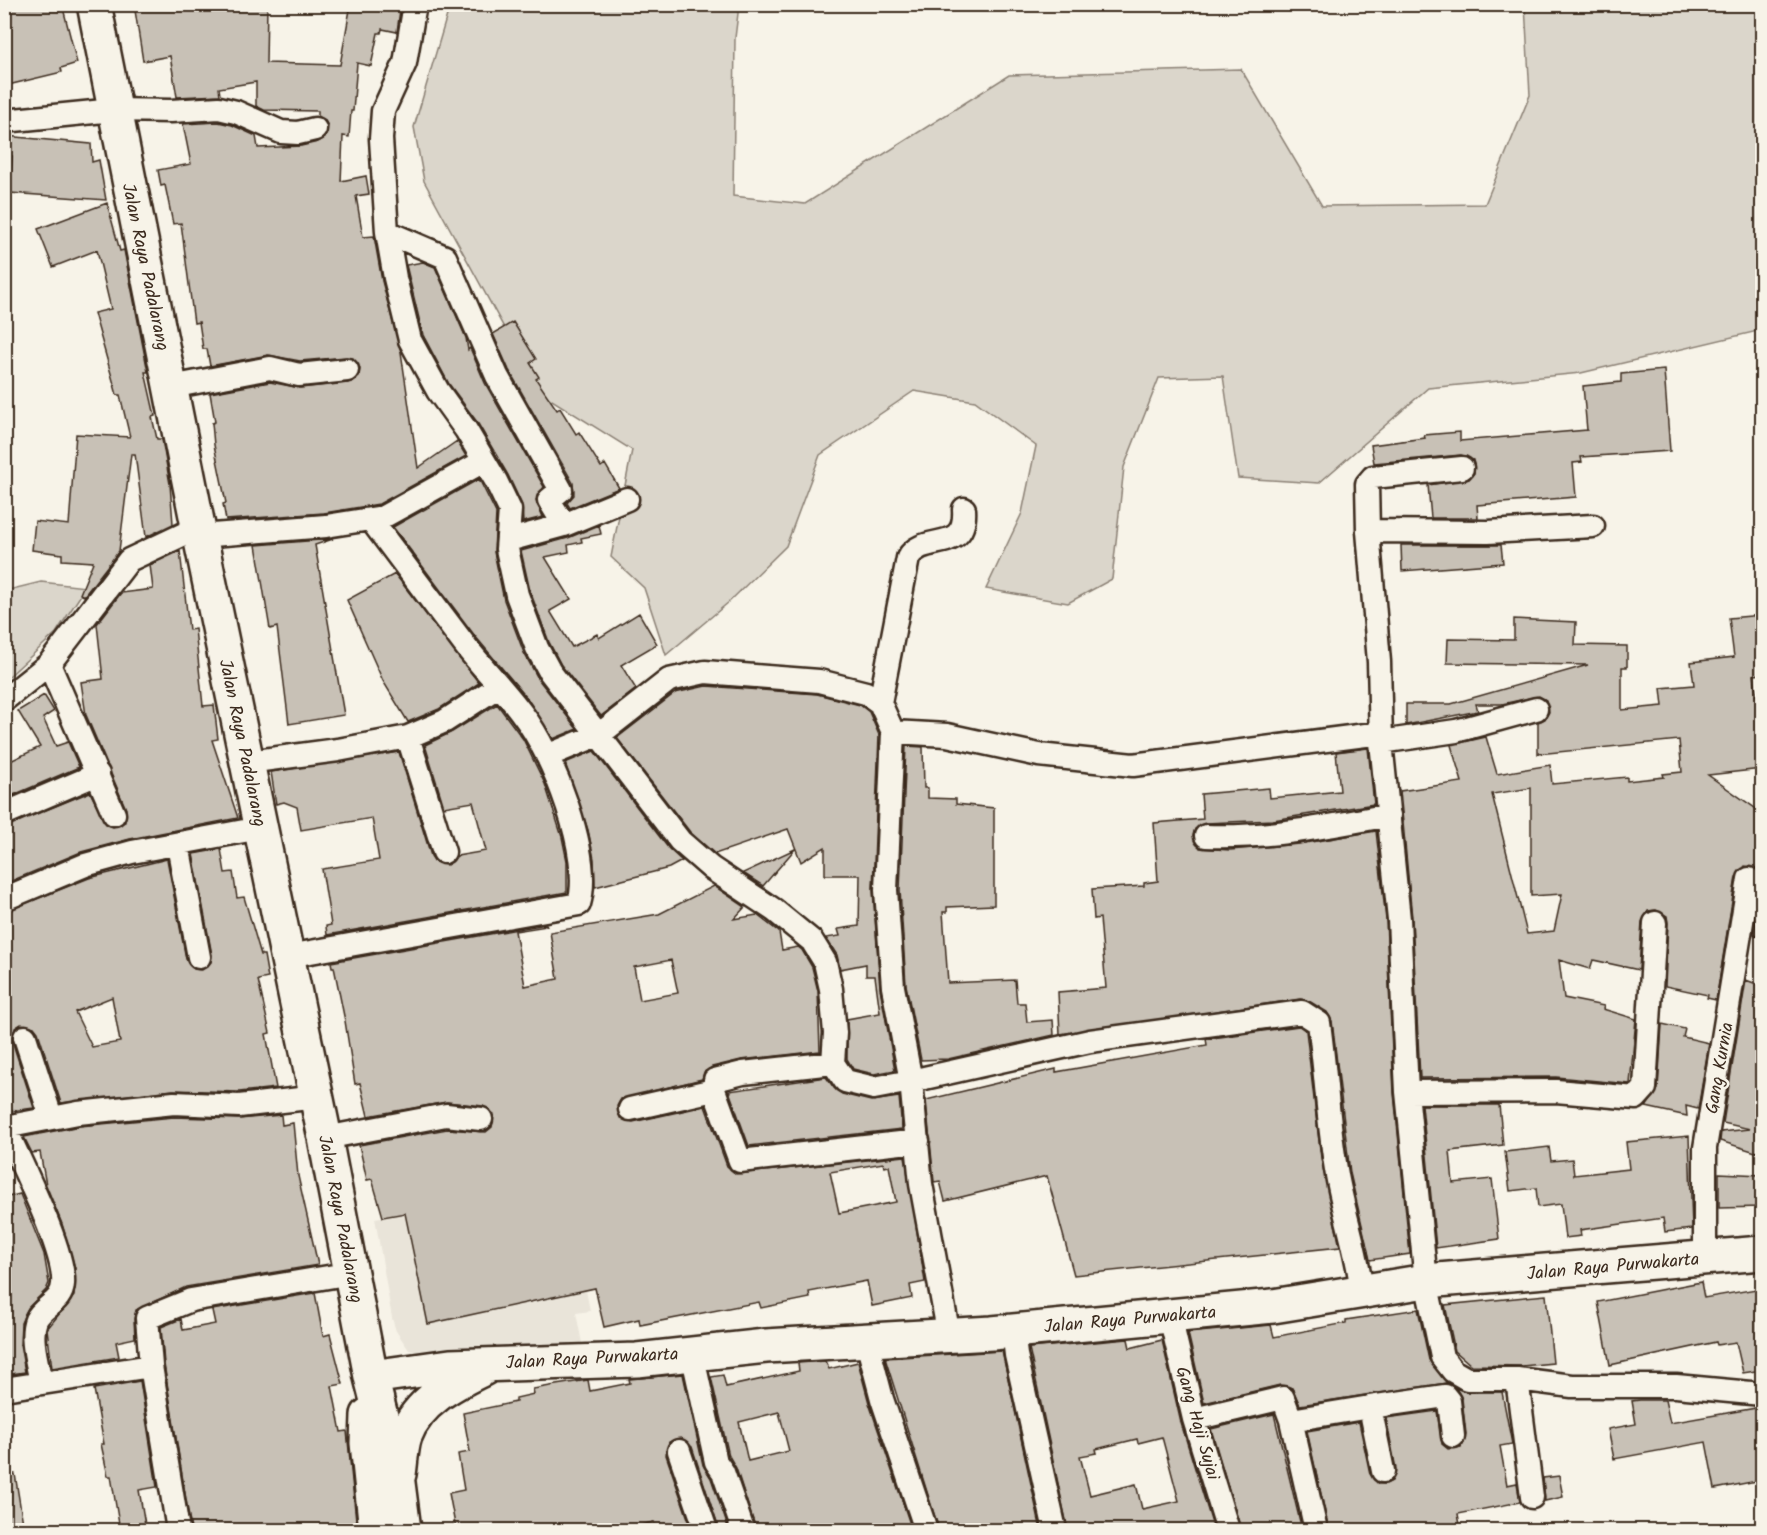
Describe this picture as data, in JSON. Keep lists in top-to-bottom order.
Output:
{
  "streets": {
    "highway": ["Jalan Raya Padalarang", "Jalan Raya Purwakarta"],
    "street": ["Gang Kurnia", "Gang Haji Sujai"]
  },
  "crossings": [
    ["Jalan Raya Padalarang", "Jalan Raya Purwakarta"],
    ["Gang Kurnia", "Jalan Raya Purwakarta"],
    ["Jalan Raya Purwakarta", "Gang Haji Sujai"]
  ]
}
